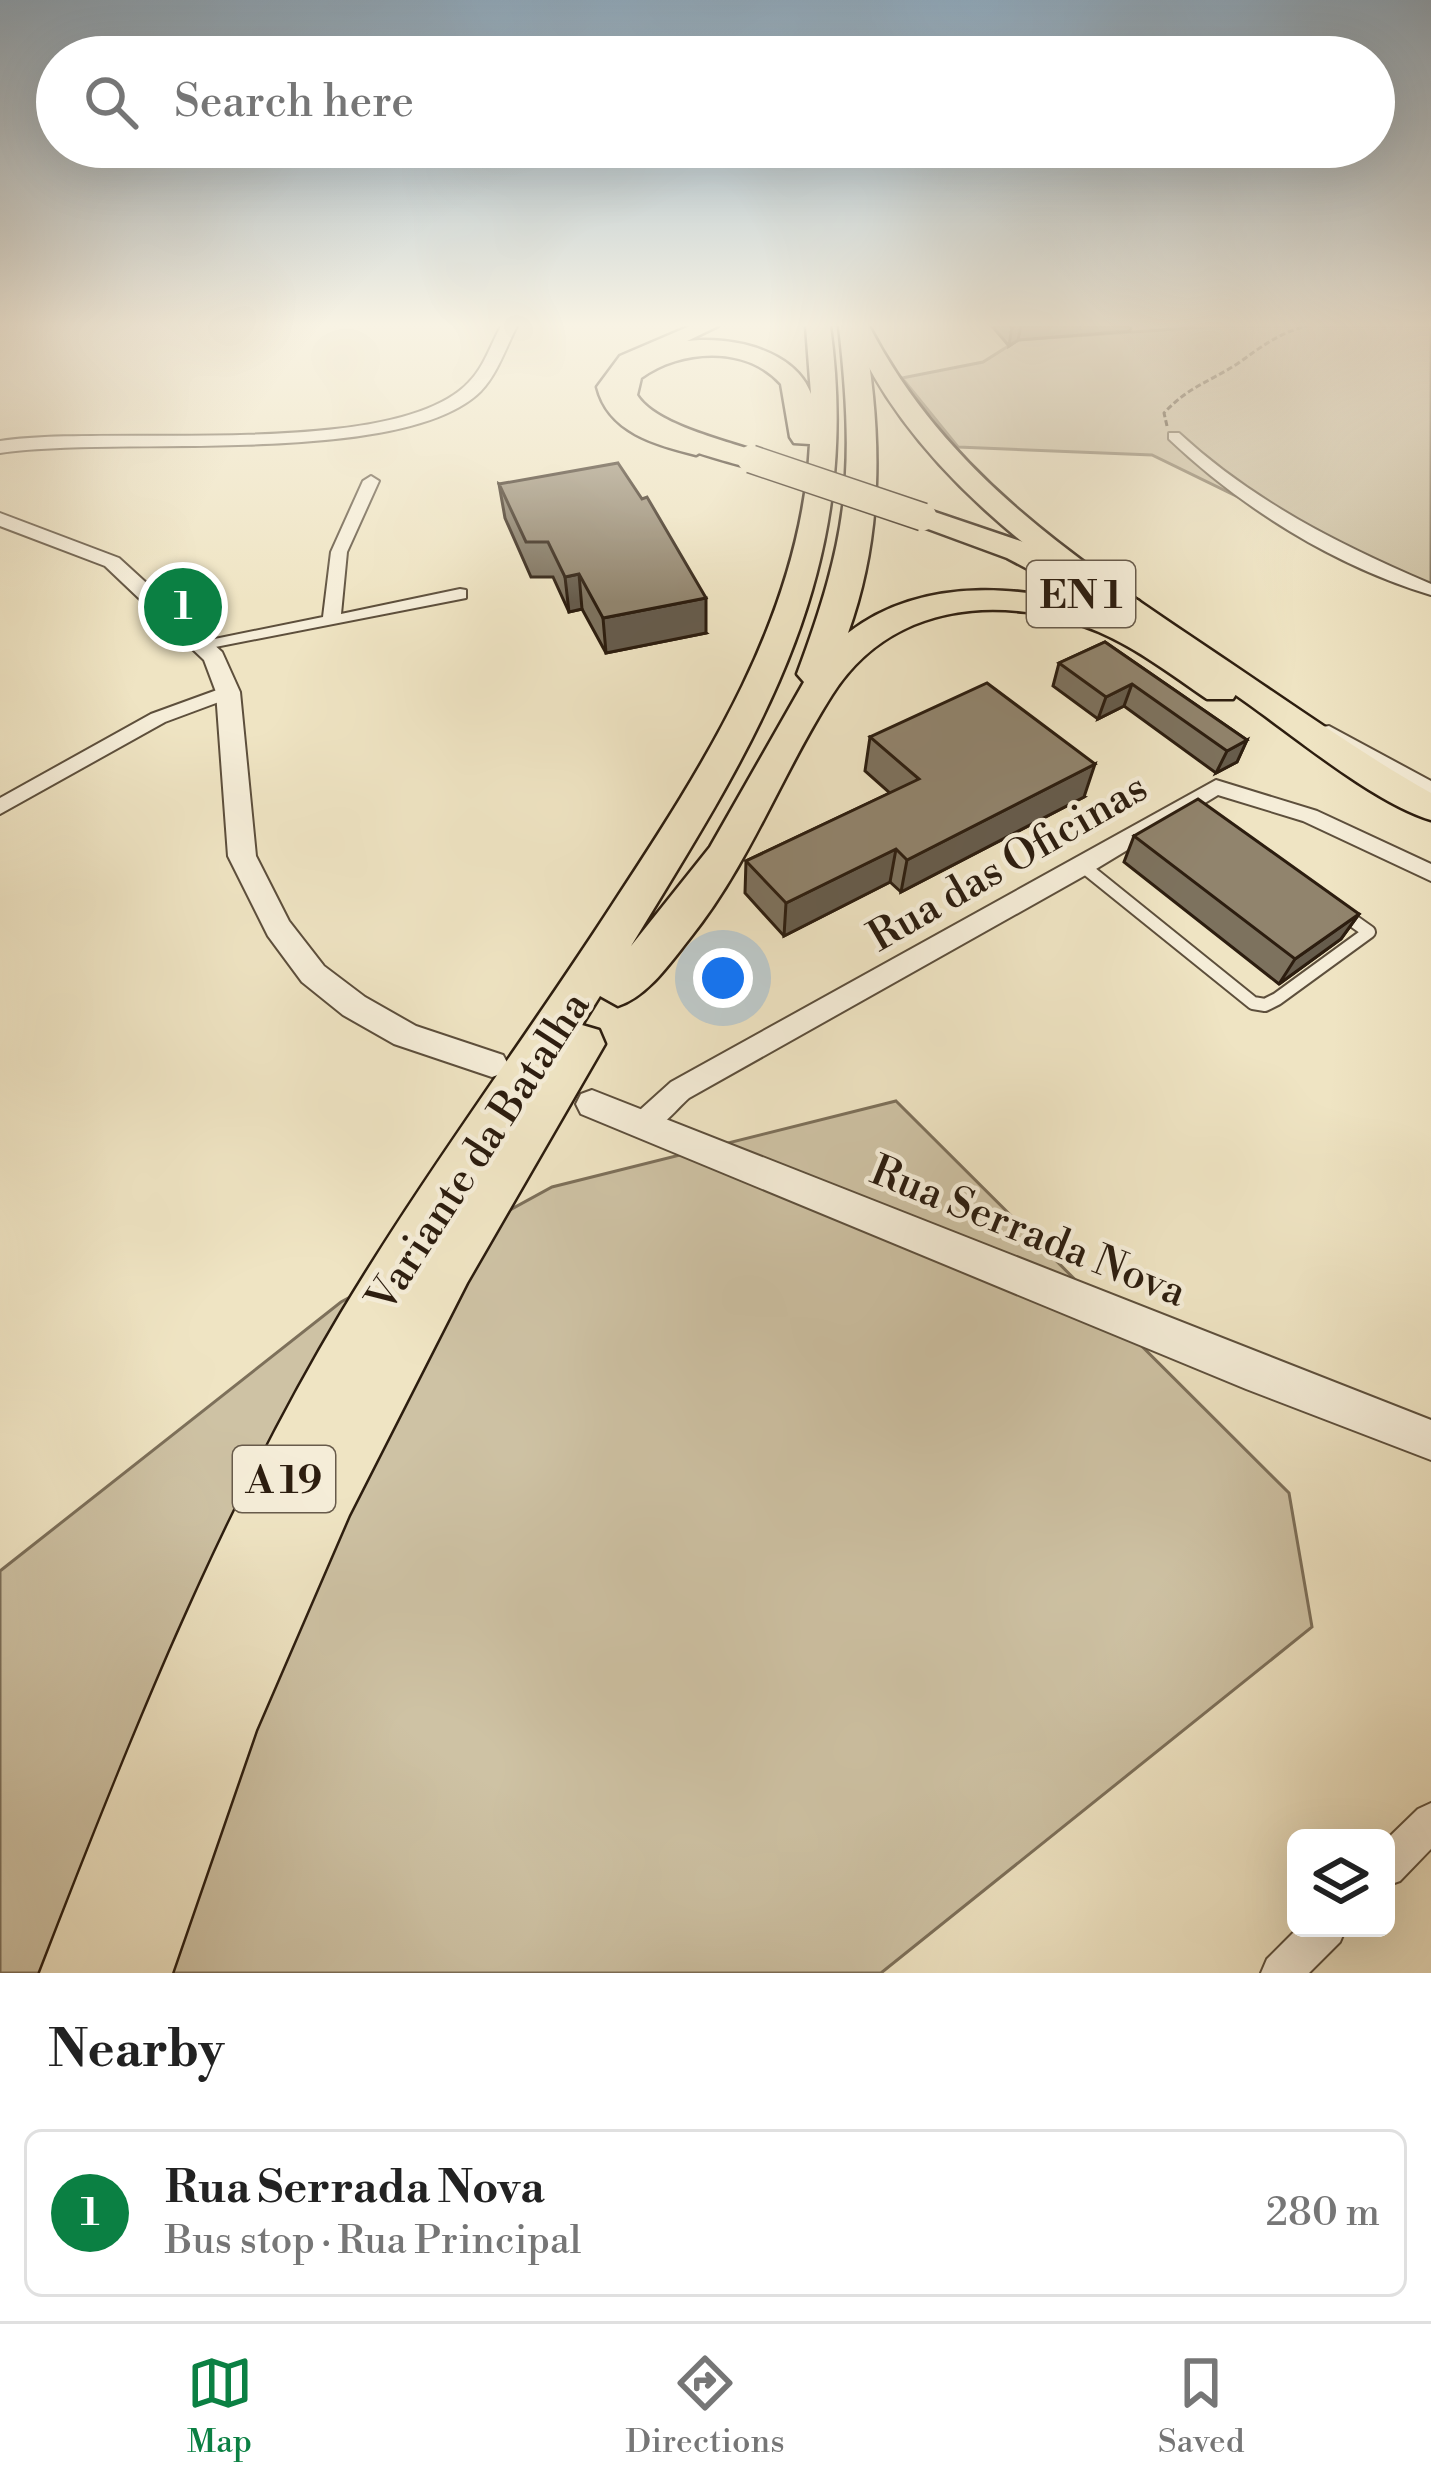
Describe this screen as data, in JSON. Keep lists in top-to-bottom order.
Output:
{
  "streets": {
    "highway": ["Variante da Batalha", "A 19"],
    "main road": ["EN 1"],
    "street": ["Rua das Oficinas", "Rua Serrada Nova"]
  },
  "crossings": [
    ["Rua das Oficinas", "Rua Serrada Nova"]
  ],
  "page": {
    "search": "Search here",
    "pins": "1",
    "heading": "Nearby",
    "list": [
      {
        "mark": "1",
        "name": "Rua Serrada Nova",
        "note": "Bus stop · Rua Principal",
        "value": "280 m"
      }
    ],
    "nav": ["Map", "Directions", "Saved"]
  }
}
